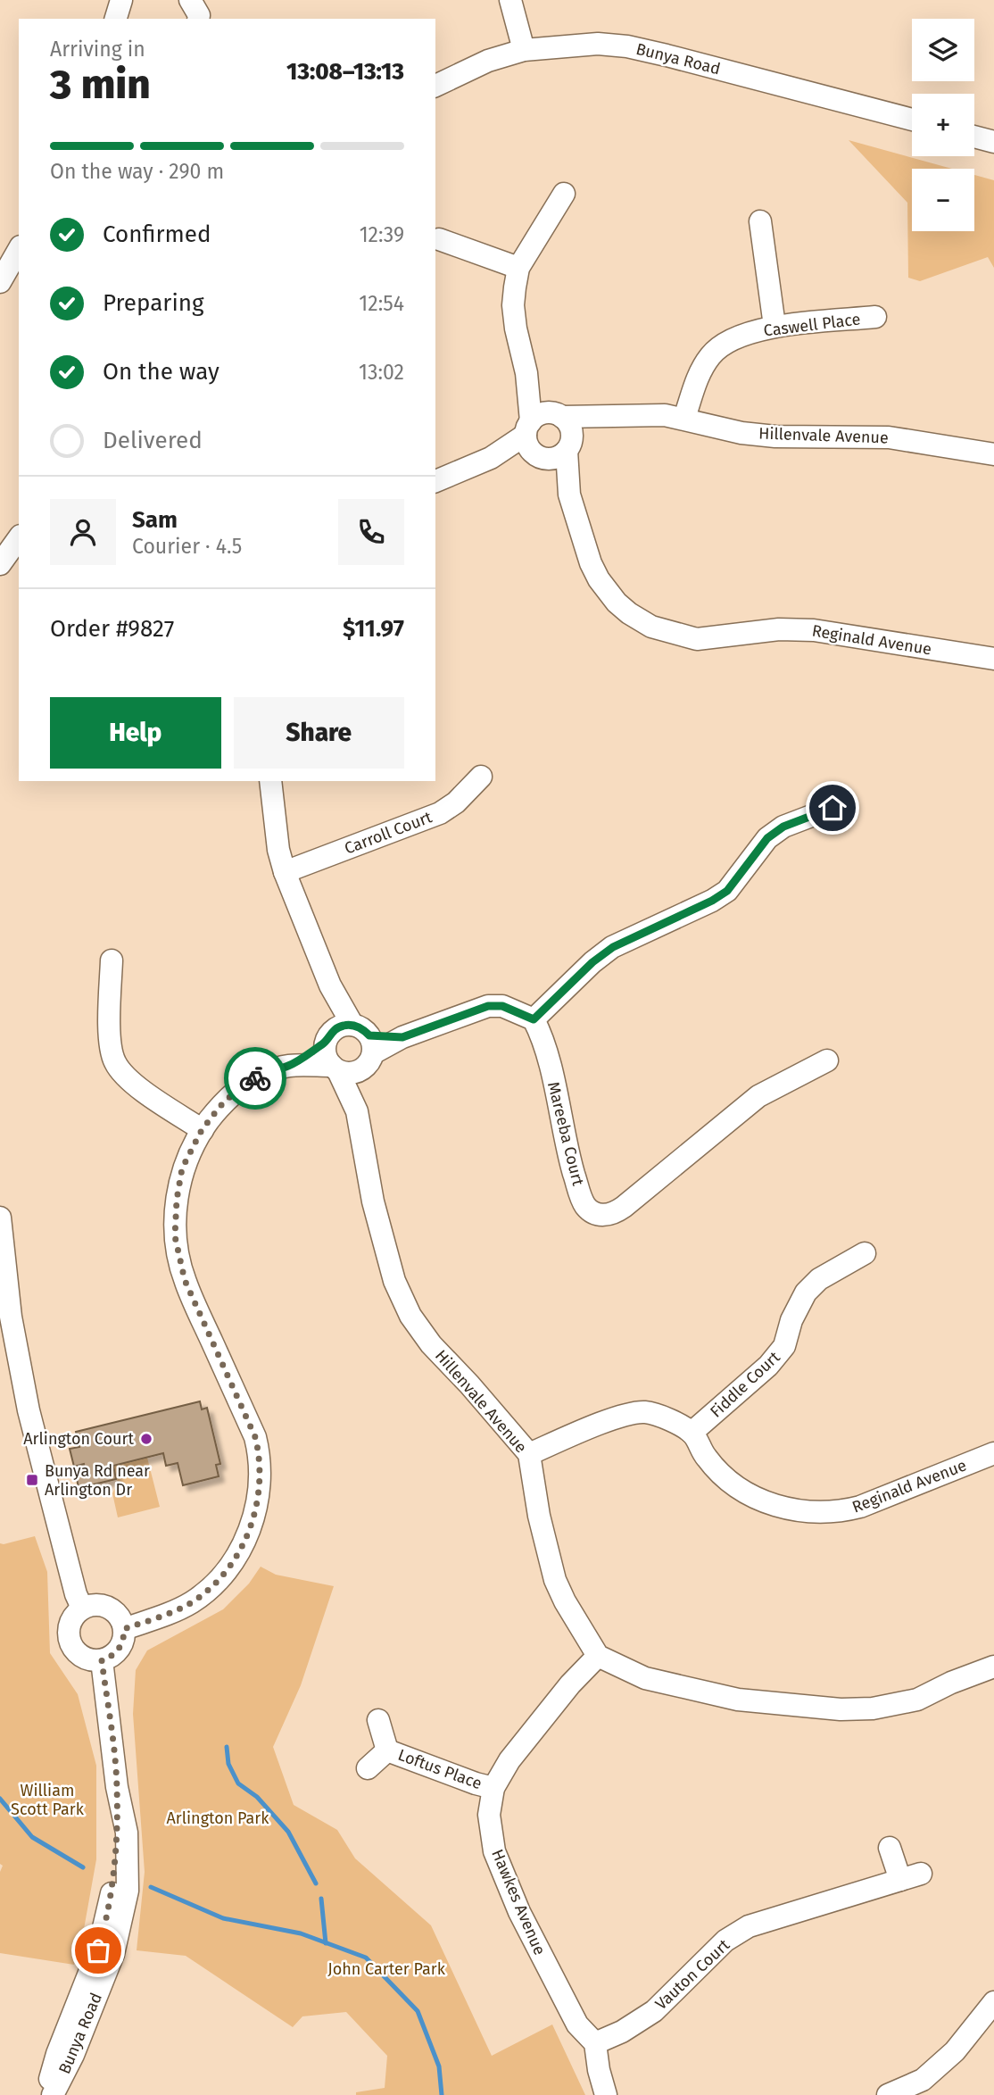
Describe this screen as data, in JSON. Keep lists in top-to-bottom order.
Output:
{
  "streets": {
    "street": [
      "Bunya Road",
      "Caswell Place",
      "Hillenvale Avenue",
      "Reginald Avenue",
      "Carroll Court",
      "Mareeba Court",
      "Fiddle Court",
      "Loftus Place",
      "Hawkes Avenue",
      "Vauton Court"
    ]
  },
  "crossings": [
    ["Caswell Place", "Hillenvale Avenue"],
    ["Hillenvale Avenue", "Reginald Avenue"],
    ["Hillenvale Avenue", "Hawkes Avenue"],
    ["Reginald Avenue", "Fiddle Court"],
    ["Loftus Place", "Hawkes Avenue"],
    ["Hawkes Avenue", "Vauton Court"]
  ],
  "parks": ["William Scott Park", "Arlington Park", "John Carter Park"],
  "places": {
    "other": ["Arlington Court"],
    "transit": ["Bunya Rd near Arlington Dr"]
  },
  "page": {
    "map_buttons": ["+", "−"],
    "heading": ["3 min", "Arriving in", "13:08–13:13"],
    "panel": [
      "Sam",
      "Courier · 4.5",
      "Order #9827",
      "$11.97"
    ],
    "bar": "On the way · 290 m",
    "list": [
      ["Confirmed", "12:39"],
      ["Preparing", "12:54"],
      ["On the way", "13:02"],
      "Delivered"
    ],
    "buttons": ["Help", "Share"]
  }
}
